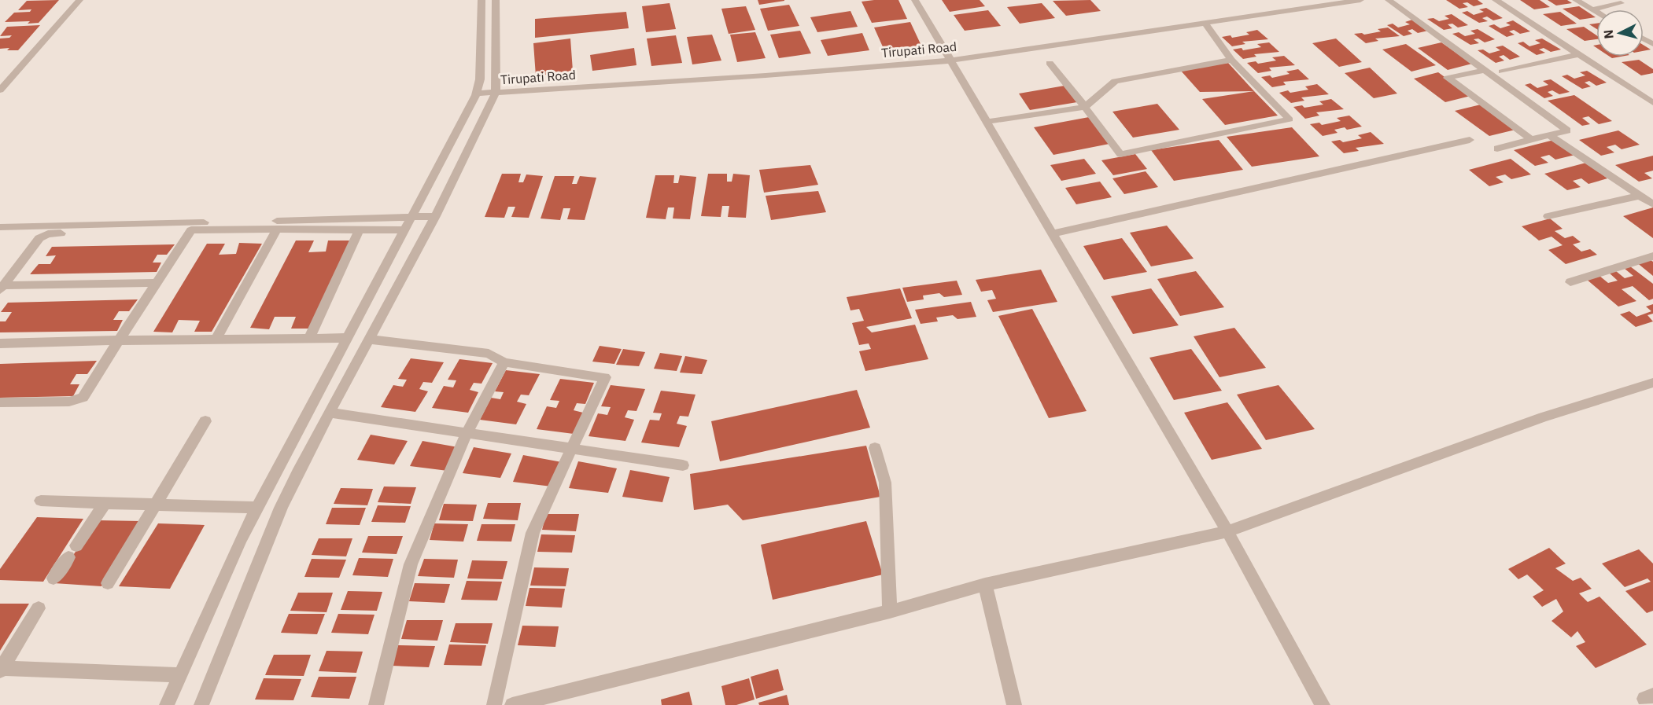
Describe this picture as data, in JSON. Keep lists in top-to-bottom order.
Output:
{
  "streets": {
    "street": ["Tirupati Road"]
  },
  "north": "left"
}
